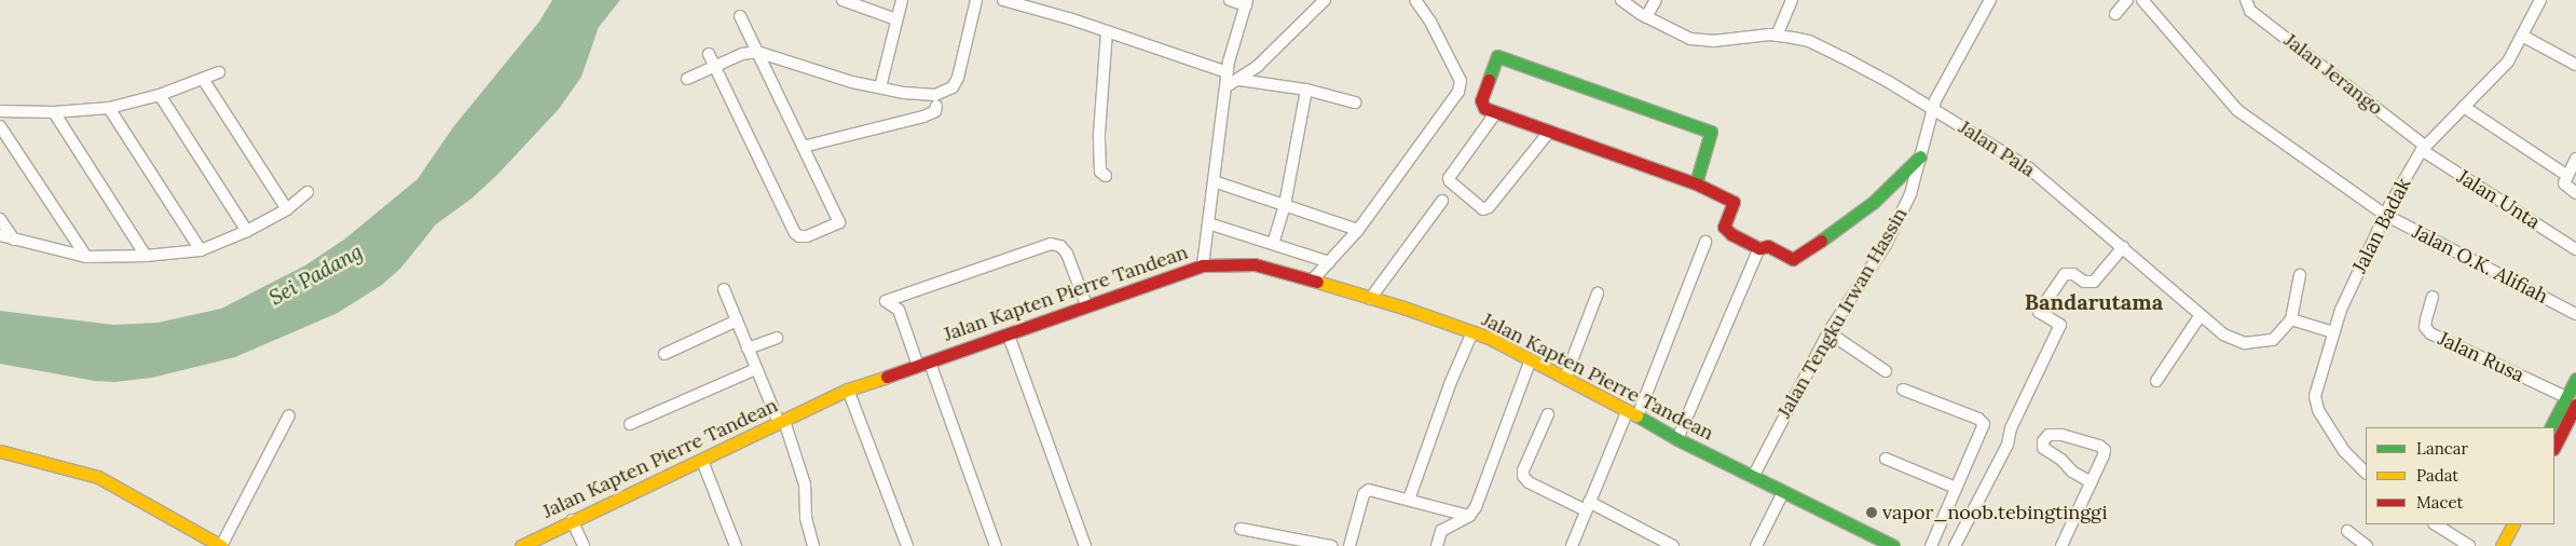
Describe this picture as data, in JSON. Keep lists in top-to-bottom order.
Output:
{
  "streets": {
    "main road": ["Jalan Kapten Pierre Tandean"],
    "street": [
      "Jalan Jerango",
      "Jalan Pala",
      "Jalan Unta",
      "Jalan Badak",
      "Jalan O.K. Alifiah",
      "Jalan Tengku Irwan Hassin",
      "Jalan Rusa"
    ]
  },
  "crossings": [
    ["Jalan Jerango", "Jalan Unta"],
    ["Jalan Jerango", "Jalan Badak"],
    ["Jalan Pala", "Jalan Tengku Irwan Hassin"],
    ["Jalan Unta", "Jalan Badak"],
    ["Jalan Badak", "Jalan O.K. Alifiah"],
    ["Jalan Kapten Pierre Tandean", "Jalan Tengku Irwan Hassin"]
  ],
  "districts": ["Bandarutama"],
  "water": ["Sei Padang"],
  "places": ["vapor_noob.tebingtinggi"],
  "legend": ["Lancar", "Padat", "Macet"]
}
